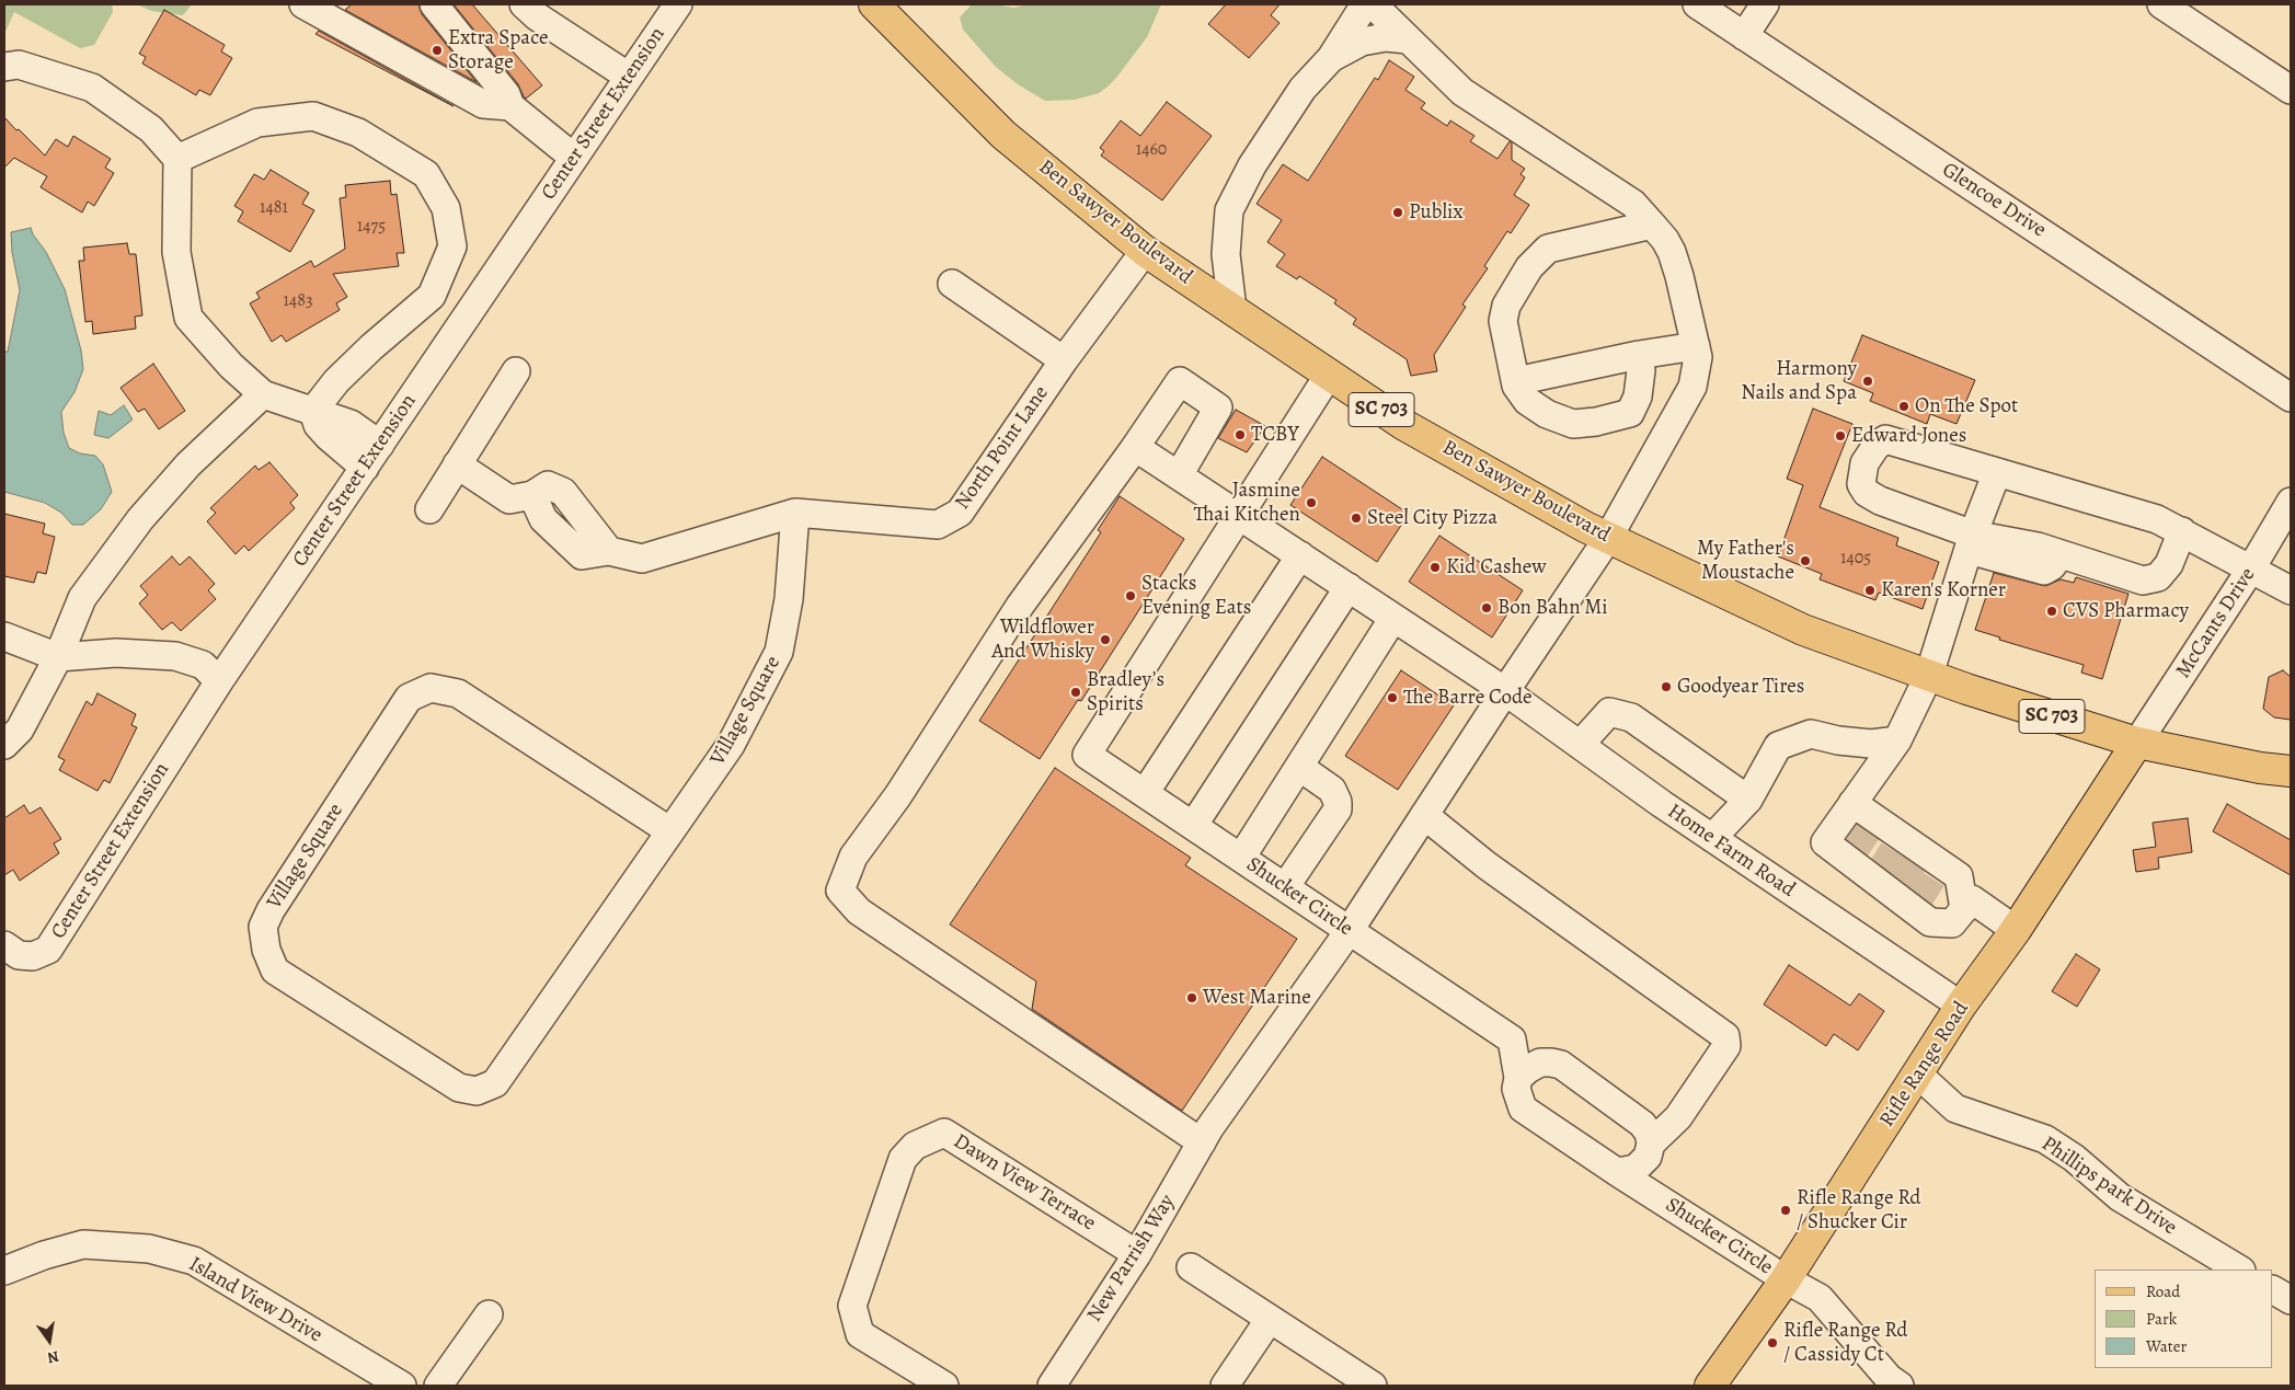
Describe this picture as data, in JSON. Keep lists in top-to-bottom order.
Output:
{
  "streets": {
    "main road": ["Ben Sawyer Boulevard", "SC 703", "Rifle Range Road"],
    "street": [
      "Center Street Extension",
      "Glencoe Drive",
      "North Point Lane",
      "McCants Drive",
      "Village Square",
      "Home Farm Road",
      "Shucker Circle",
      "Dawn View Terrace",
      "Phillips park Drive",
      "New Parrish Way",
      "Island View Drive"
    ]
  },
  "crossings": [
    ["Ben Sawyer Boulevard", "North Point Lane"],
    ["Ben Sawyer Boulevard", "McCants Drive"],
    ["Ben Sawyer Boulevard", "Rifle Range Road"],
    ["Ben Sawyer Boulevard", "New Parrish Way"],
    ["North Point Lane", "Village Square"],
    ["McCants Drive", "Rifle Range Road"],
    ["Home Farm Road", "Shucker Circle"],
    ["Home Farm Road", "Rifle Range Road"],
    ["Home Farm Road", "New Parrish Way"],
    ["Shucker Circle", "Rifle Range Road"],
    ["Shucker Circle", "New Parrish Way"],
    ["Rifle Range Road", "Phillips park Drive"],
    ["Dawn View Terrace", "New Parrish Way"]
  ],
  "places": [
    "Extra Space Storage",
    "Publix",
    "Harmony Nails and Spa",
    "On The Spot",
    "TCBY",
    "Edward Jones",
    "Jasmine Thai Kitchen",
    "Steel City Pizza",
    "My Father's Moustache",
    "Kid Cashew",
    "Karen's Korner",
    "Stacks Evening Eats",
    "Bon Bahn Mi",
    "CVS Pharmacy",
    "Wildflower And Whisky",
    "Goodyear Tires",
    "Bradley’s Spirits",
    "The Barre Code",
    "West Marine",
    "Rifle Range Rd / Shucker Cir",
    "Rifle Range Rd / Cassidy Ct"
  ],
  "house_numbers": [
    "1460",
    "1481",
    "1475",
    "1483",
    "1405"
  ],
  "legend": ["Road", "Park", "Water"],
  "north": "bottom"
}
